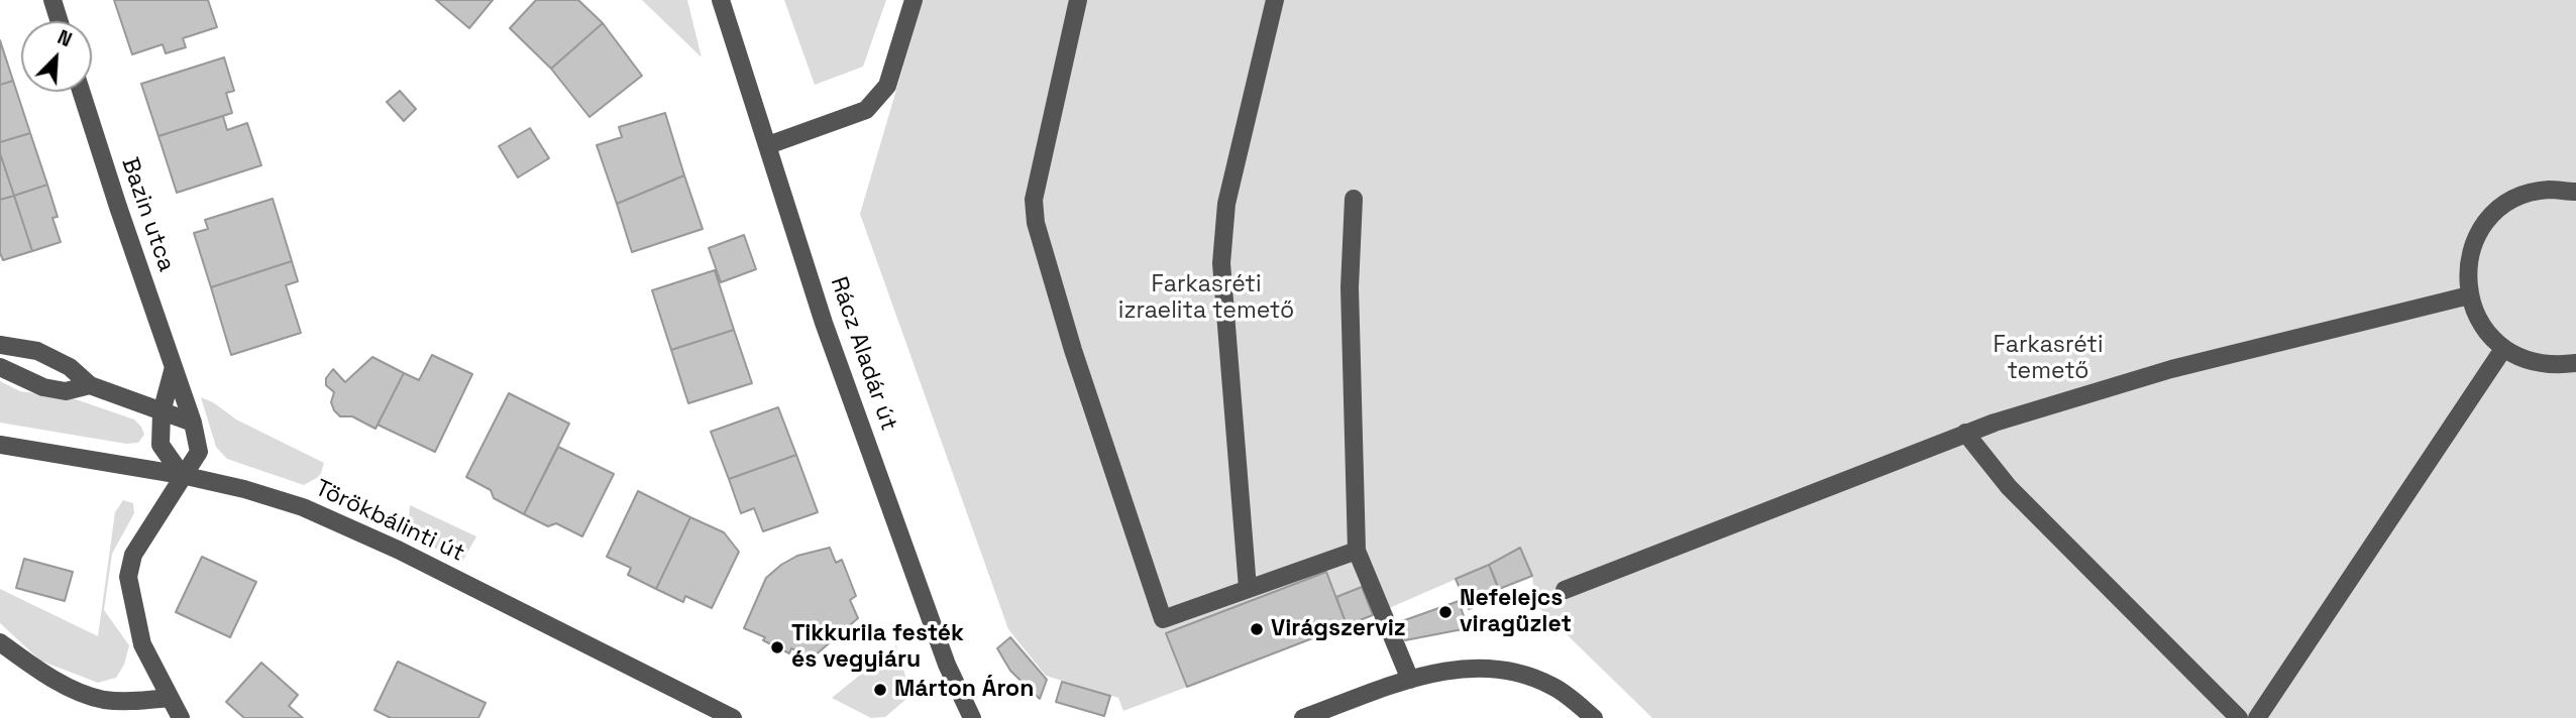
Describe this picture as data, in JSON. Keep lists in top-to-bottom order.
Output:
{
  "streets": {
    "street": ["Bazin utca", "Rácz Aladár út", "Törökbálinti út"]
  },
  "crossings": [
    ["Bazin utca", "Törökbálinti út"]
  ],
  "parks": ["Farkasréti izraelita temető", "Farkasréti temető"],
  "places": [
    "Nefelejcs viragüzlet",
    "Virágszerviz",
    "Tikkurila festék és vegyiáru",
    "Márton Áron"
  ],
  "north": "top right"
}
